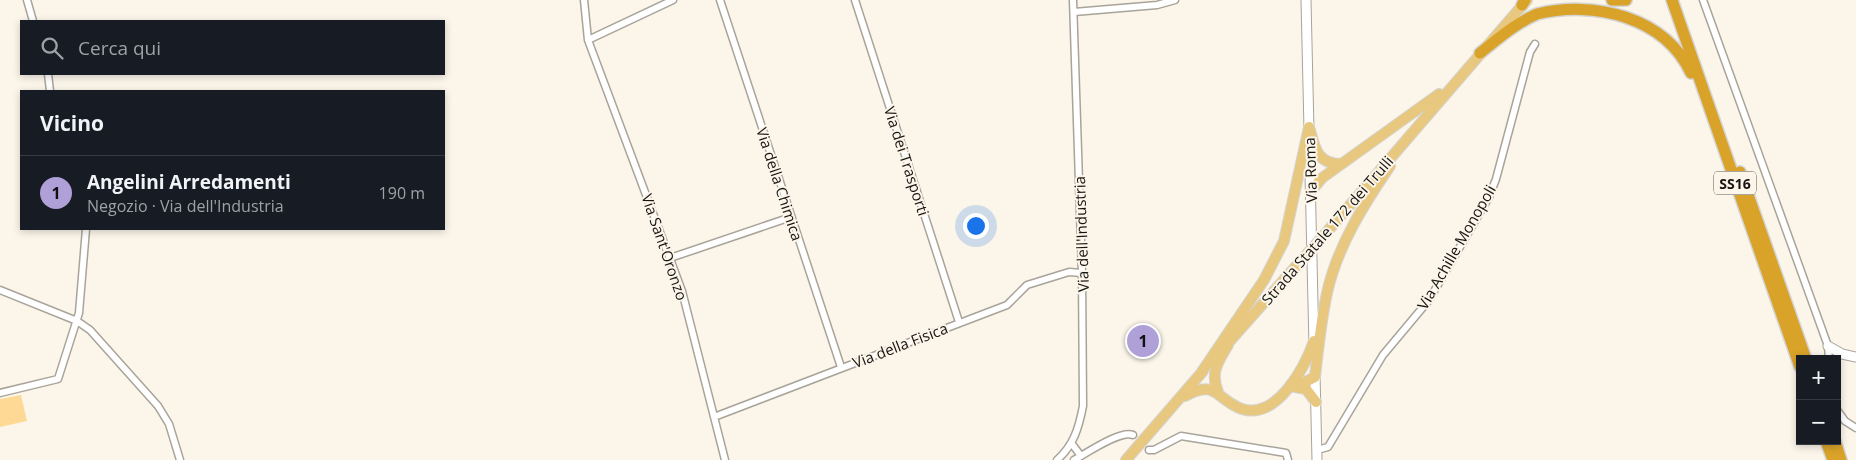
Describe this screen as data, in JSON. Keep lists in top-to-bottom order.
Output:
{
  "streets": {
    "highway": ["SS16"],
    "main road": ["Strada Statale 172 dei Trulli"],
    "street": [
      "Via dei Trasporti",
      "Via Roma",
      "Via della Chimica",
      "Via dell'Industria",
      "Via Sant'Oronzo",
      "Via Achille Monopoli",
      "Via della Fisica"
    ]
  },
  "crossings": [
    ["Via dei Trasporti", "Via della Fisica"],
    ["Via Roma", "Via Achille Monopoli"],
    ["Via della Chimica", "Via della Fisica"],
    ["Via dell'Industria", "Via della Fisica"],
    ["Via Sant'Oronzo", "Via della Fisica"]
  ],
  "page": {
    "search": "Cerca qui",
    "heading": "Vicino",
    "list": [
      {
        "mark": "1",
        "name": "Angelini Arredamenti",
        "note": "Negozio · Via dell'Industria",
        "value": "190 m"
      }
    ],
    "pins": "1",
    "map_buttons": ["+", "−"]
  }
}
